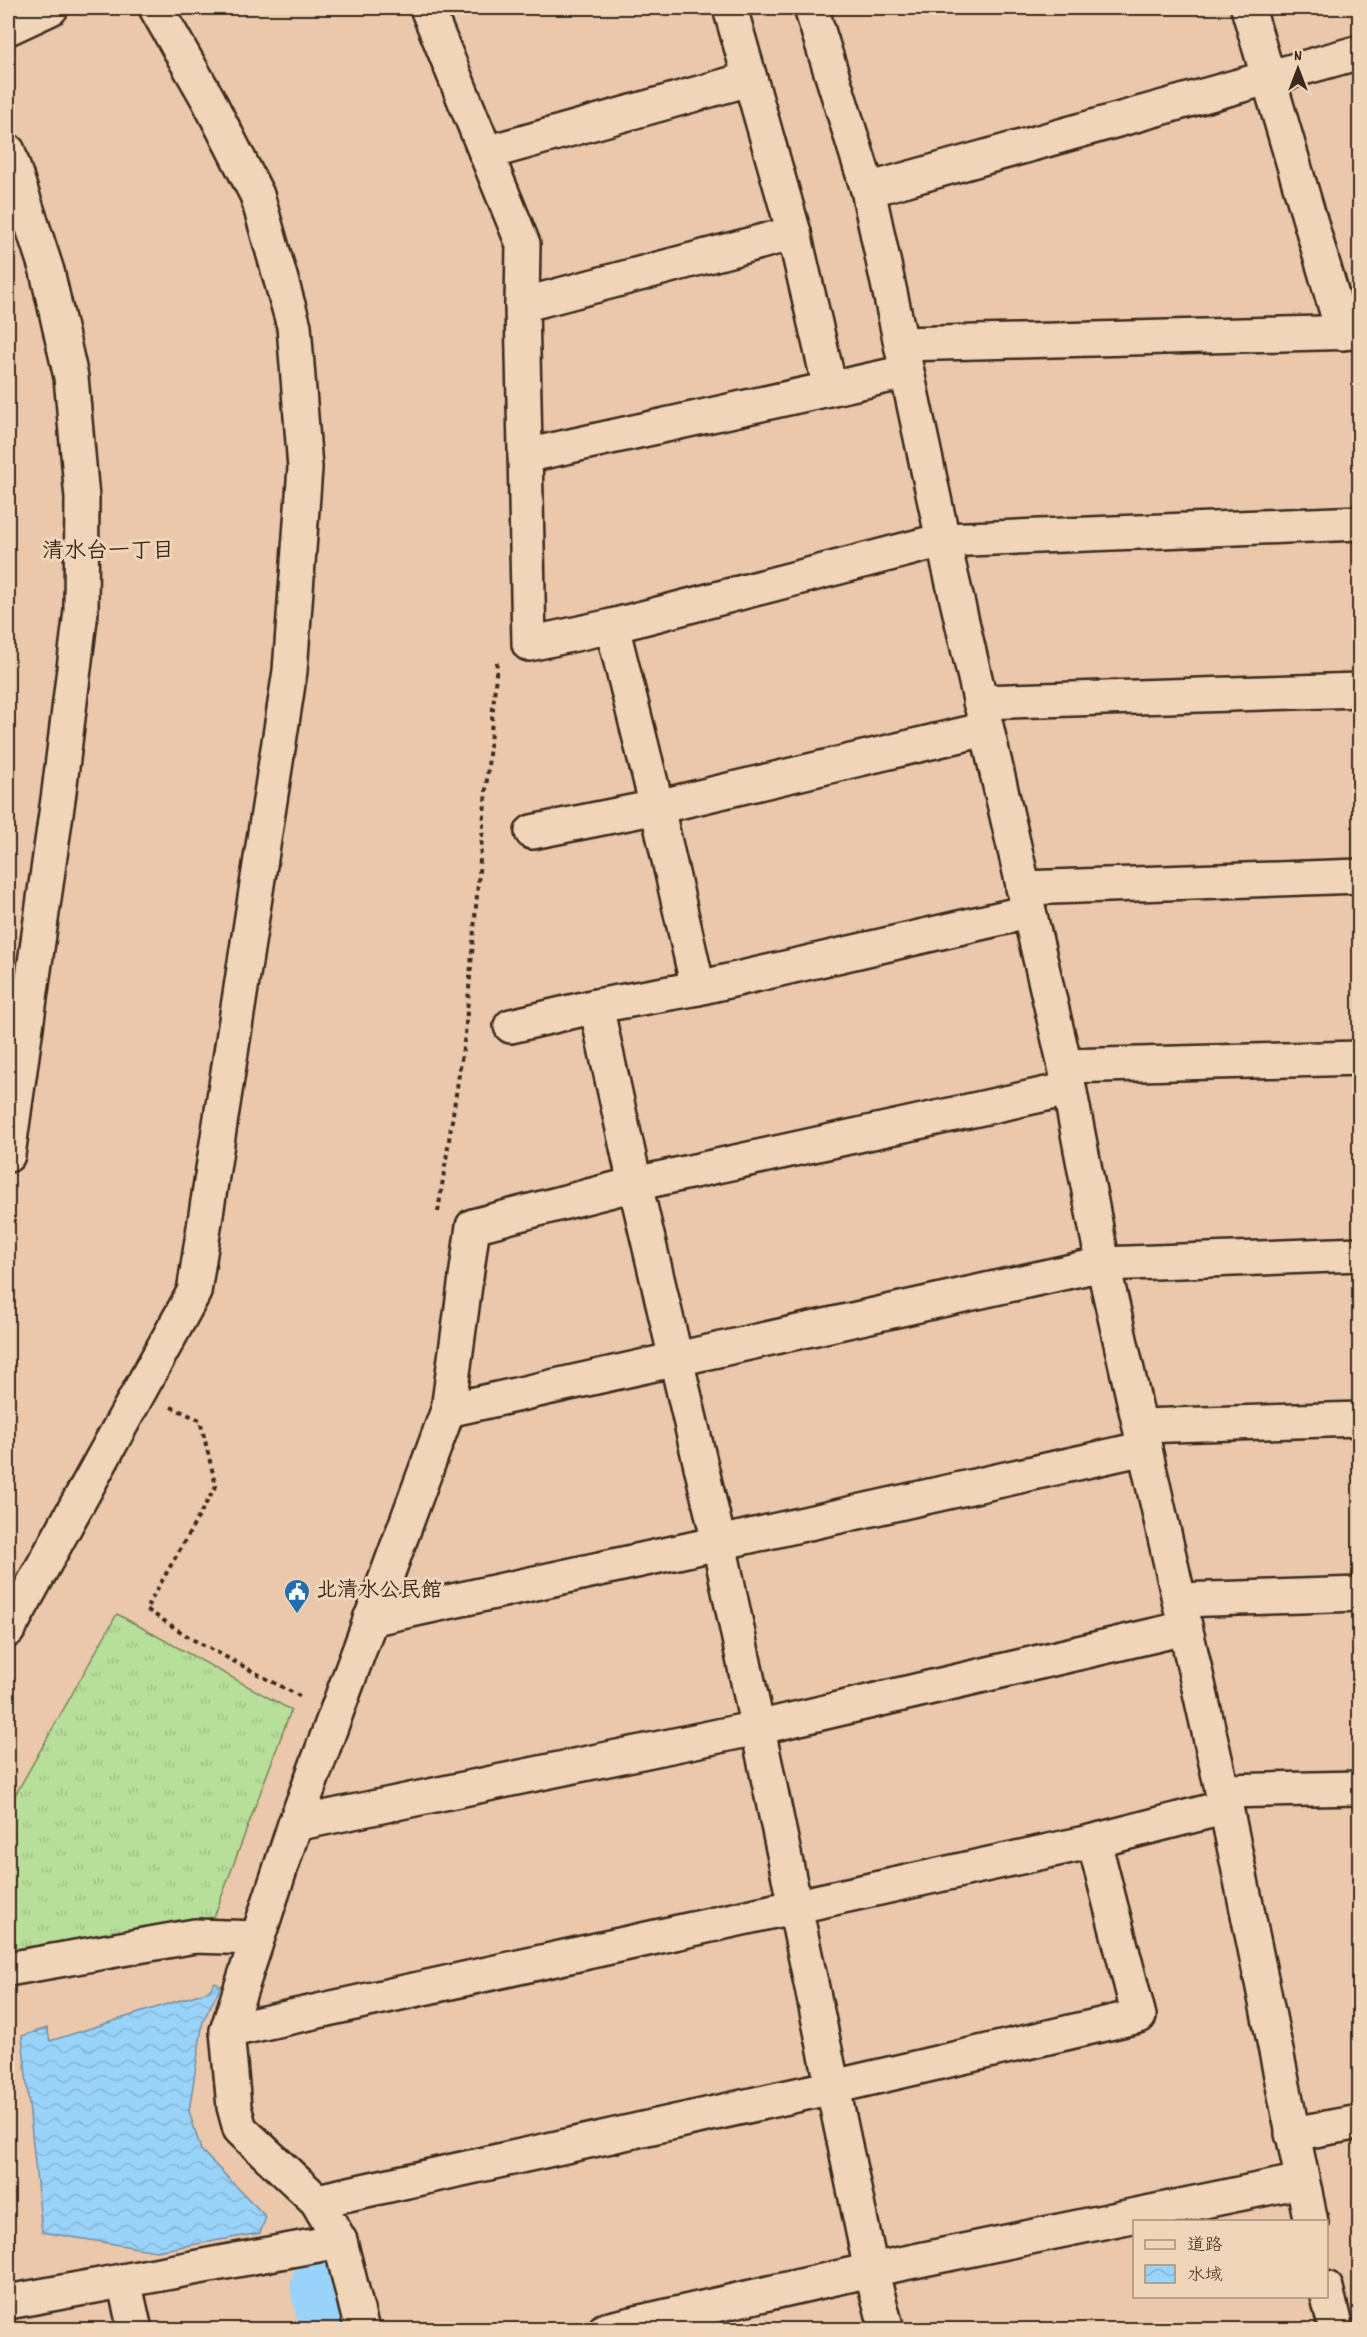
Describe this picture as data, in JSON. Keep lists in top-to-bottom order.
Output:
{
  "districts": ["清水台一丁目"],
  "places": {
    "public building": ["北清水公民館"]
  },
  "legend": ["道路", "水域"],
  "north": "top"
}
